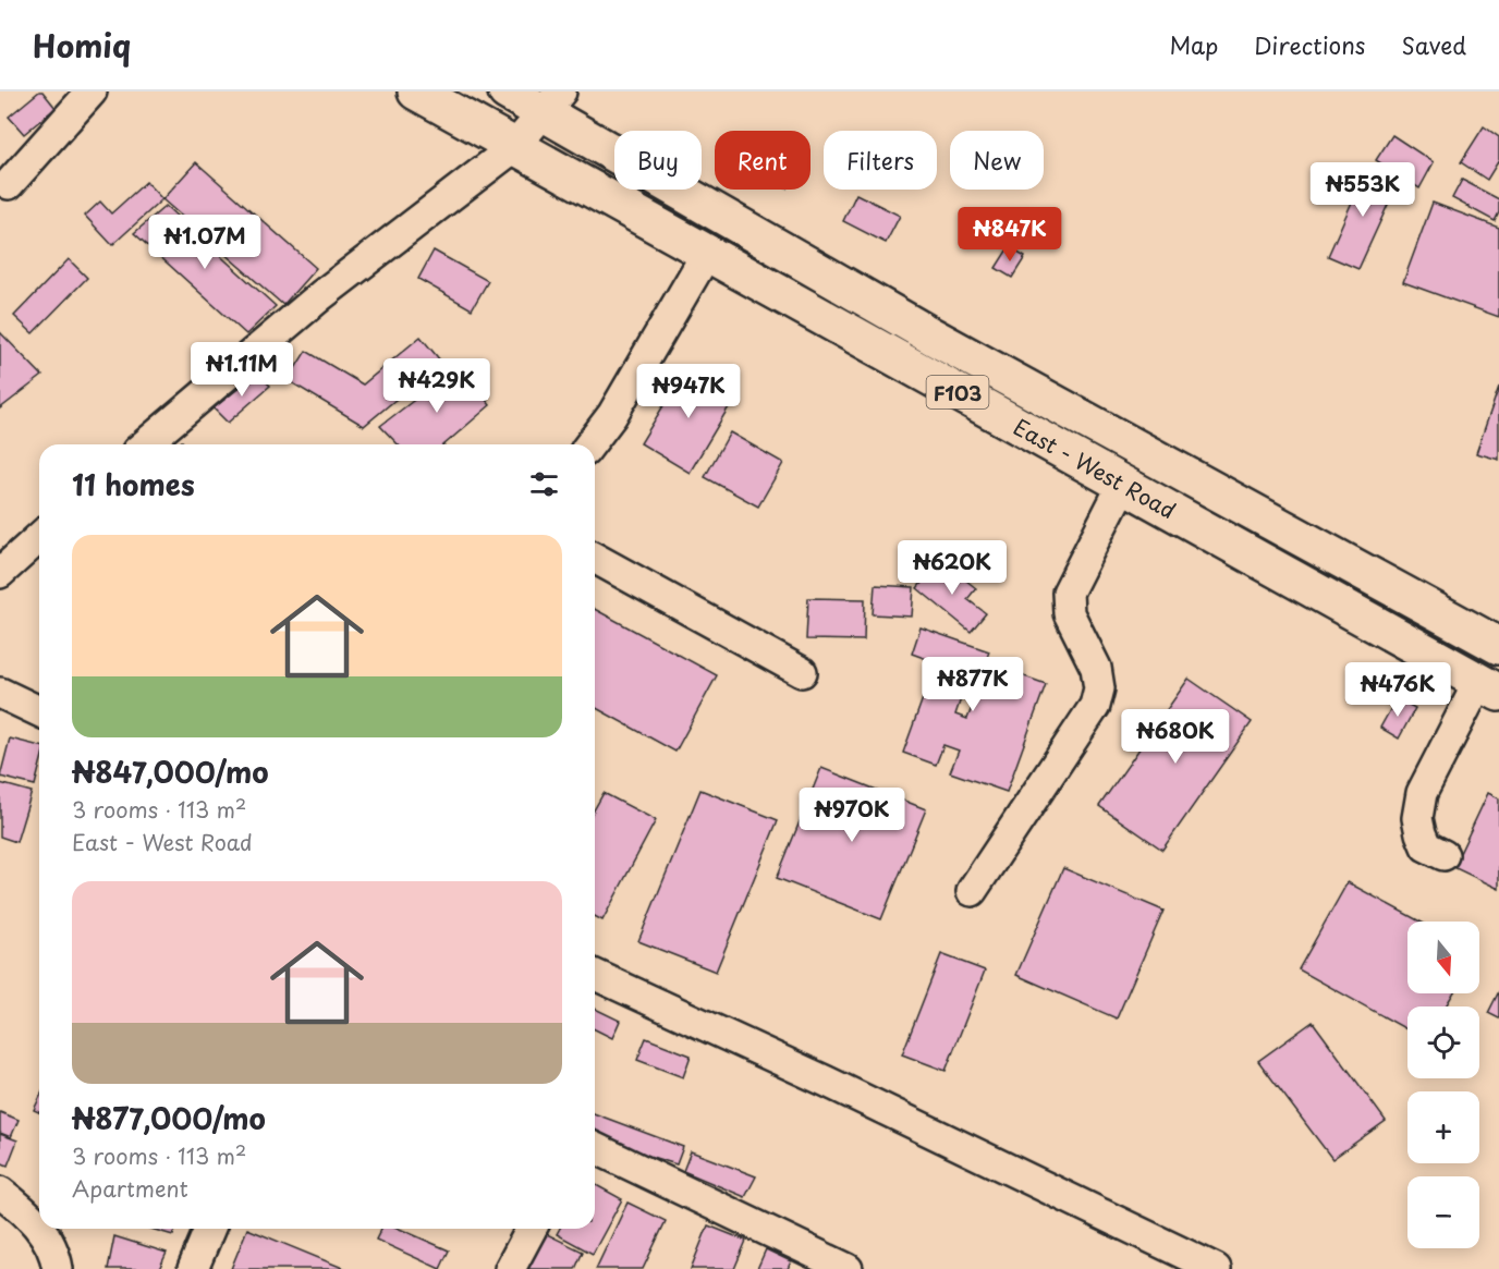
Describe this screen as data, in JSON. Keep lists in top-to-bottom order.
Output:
{
  "streets": {
    "main road": ["F103", "East - West Road"]
  },
  "north": "bottom",
  "page": {
    "header": "Homiq",
    "nav": ["Map", "Directions", "Saved"],
    "chip": [
      "Buy",
      "Rent",
      "Filters",
      "New"
    ],
    "price": [
      "₦553K",
      "₦847K",
      "₦1.07M",
      "₦1.11M",
      "₦429K",
      "₦947K",
      "₦620K",
      "₦877K",
      "₦476K",
      "₦680K",
      "₦970K"
    ],
    "heading": "11 homes",
    "list": [
      {
        "name": "₦847,000/mo",
        "note": "3 rooms · 113 m² · East - West Road"
      },
      {
        "name": "₦877,000/mo",
        "note": "3 rooms · 113 m² · Apartment"
      }
    ],
    "map_buttons": ["+", "−"]
  }
}
